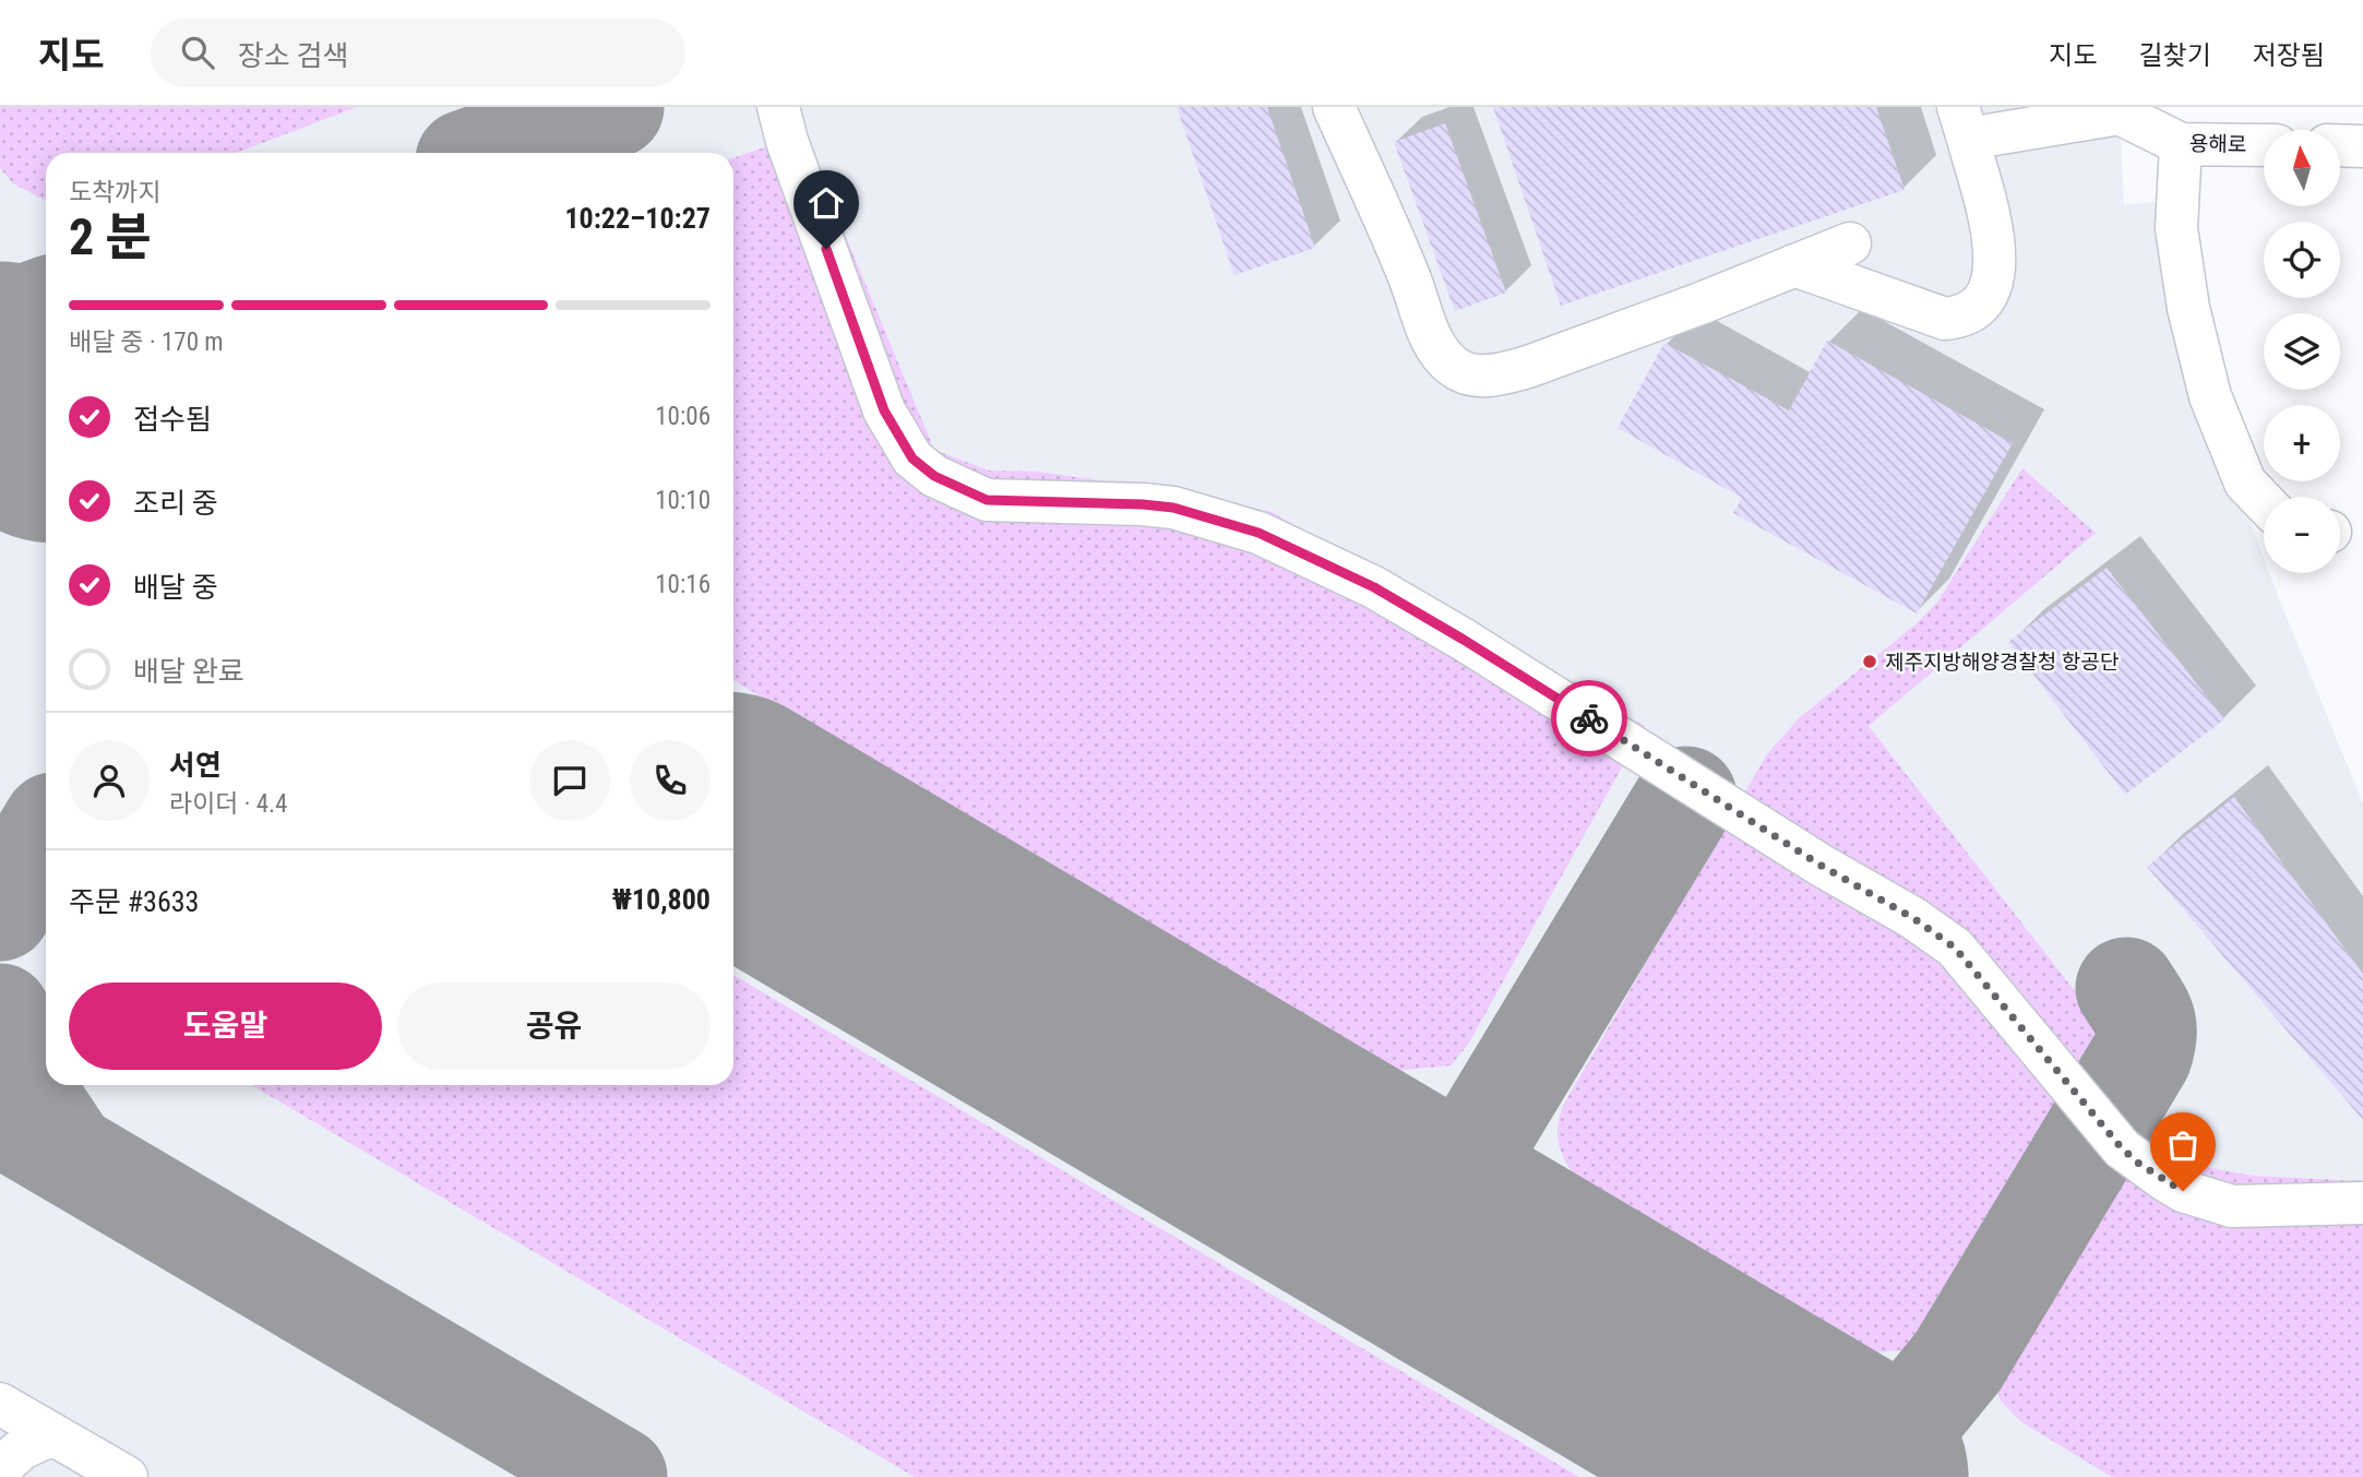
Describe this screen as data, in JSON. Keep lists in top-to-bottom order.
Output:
{
  "streets": {
    "street": ["용해로"]
  },
  "places": ["제주지방해양경찰청 항공단"],
  "north": "top",
  "page": {
    "header": "지도",
    "search": "장소 검색",
    "nav": ["지도", "길찾기", "저장됨"],
    "map_buttons": ["+", "−"],
    "heading": ["2 분", "도착까지", "10:22–10:27"],
    "panel": [
      "서연",
      "라이더 · 4.4",
      "주문 #3633",
      "₩10,800"
    ],
    "bar": "배달 중 · 170 m",
    "list": [
      ["접수됨", "10:06"],
      ["조리 중", "10:10"],
      ["배달 중", "10:16"],
      "배달 완료"
    ],
    "buttons": ["도움말", "공유"]
  }
}
